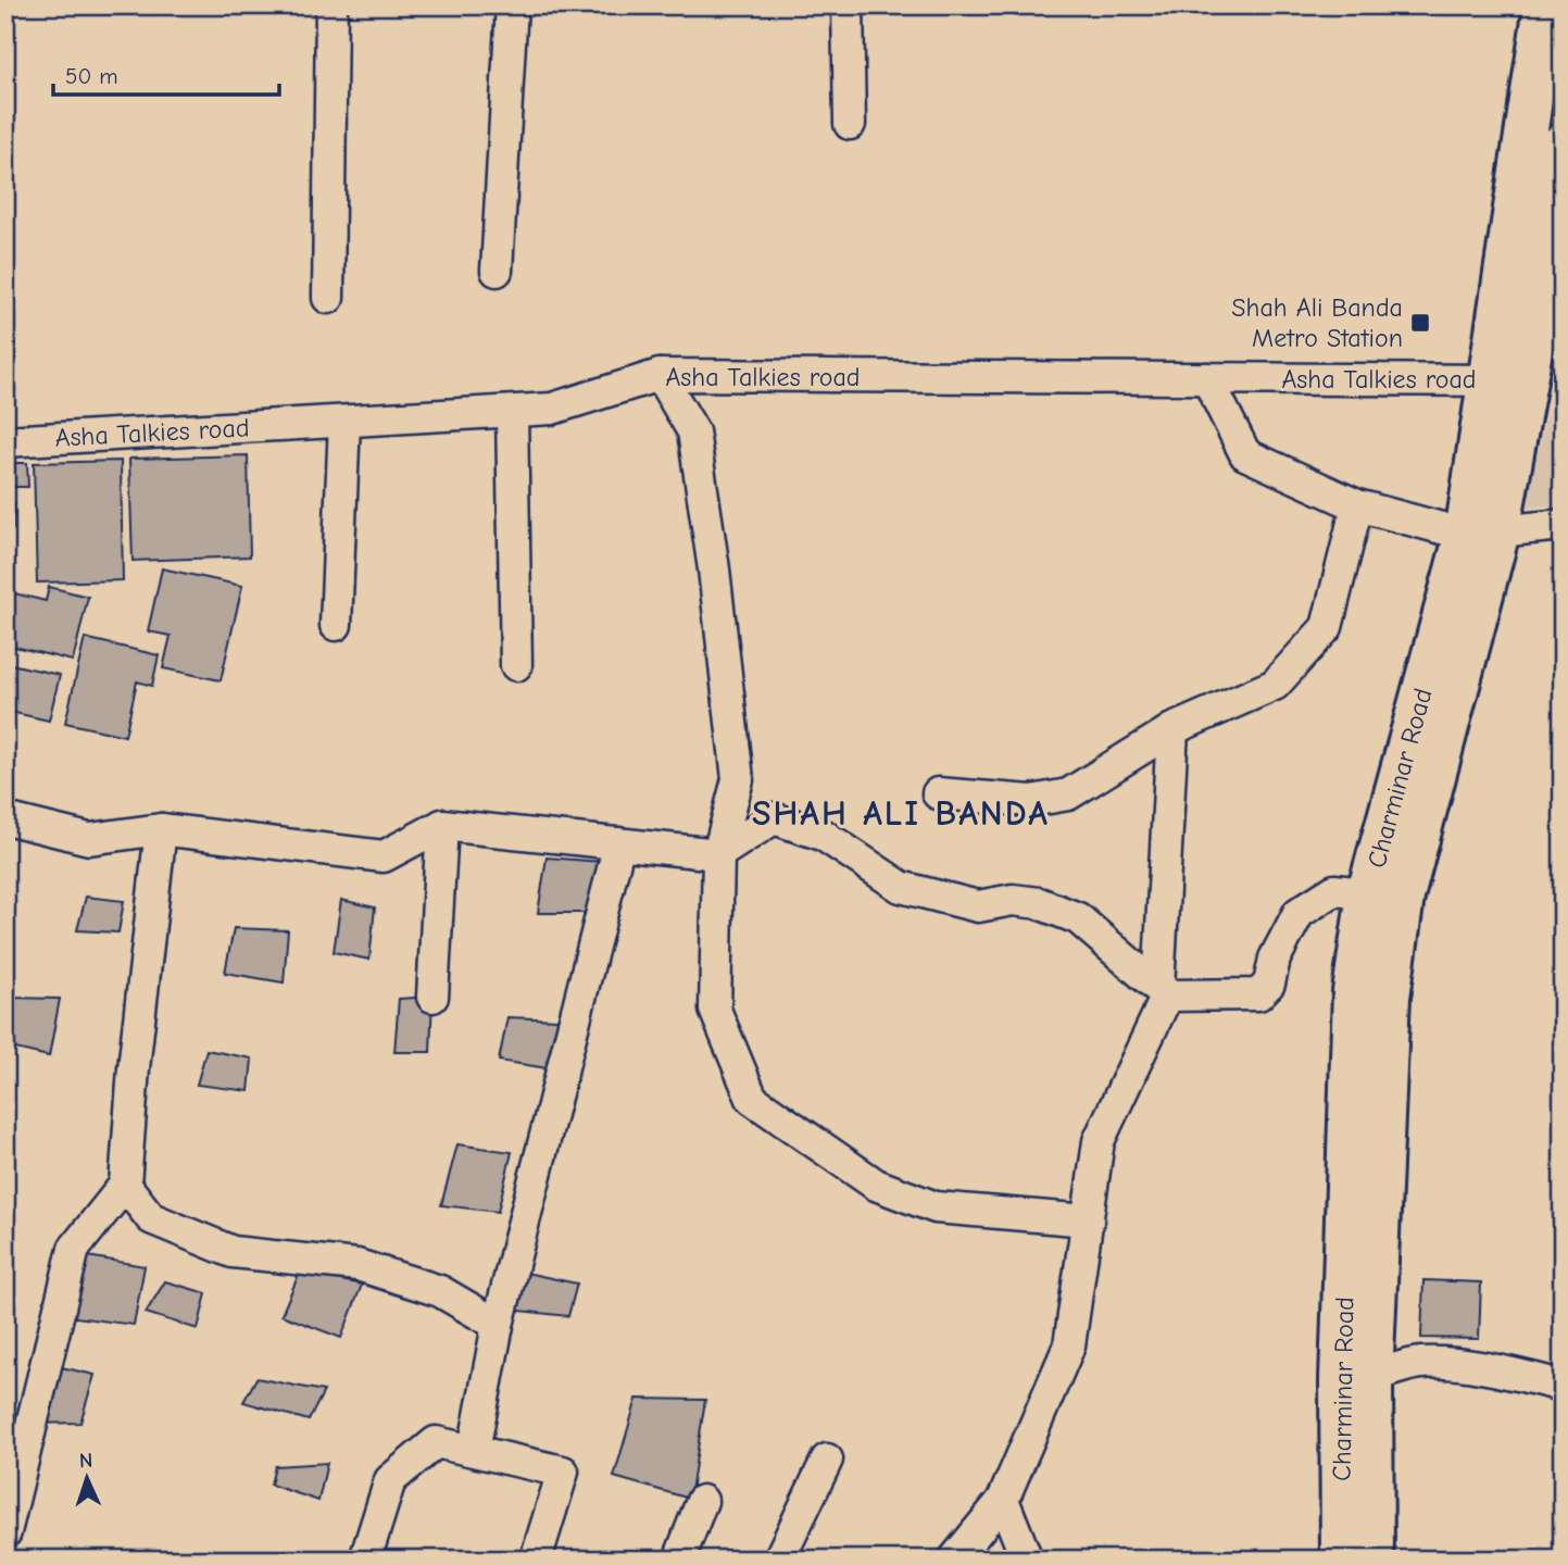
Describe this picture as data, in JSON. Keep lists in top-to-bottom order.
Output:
{
  "streets": {
    "highway": ["Charminar Road"],
    "street": ["Asha Talkies road"]
  },
  "crossings": [
    ["Asha Talkies road", "Charminar Road"]
  ],
  "districts": ["SHAH ALI BANDA"],
  "places": {
    "transit": ["Shah Ali Banda Metro Station"]
  },
  "scale_bar": "50 m",
  "north": "top"
}
